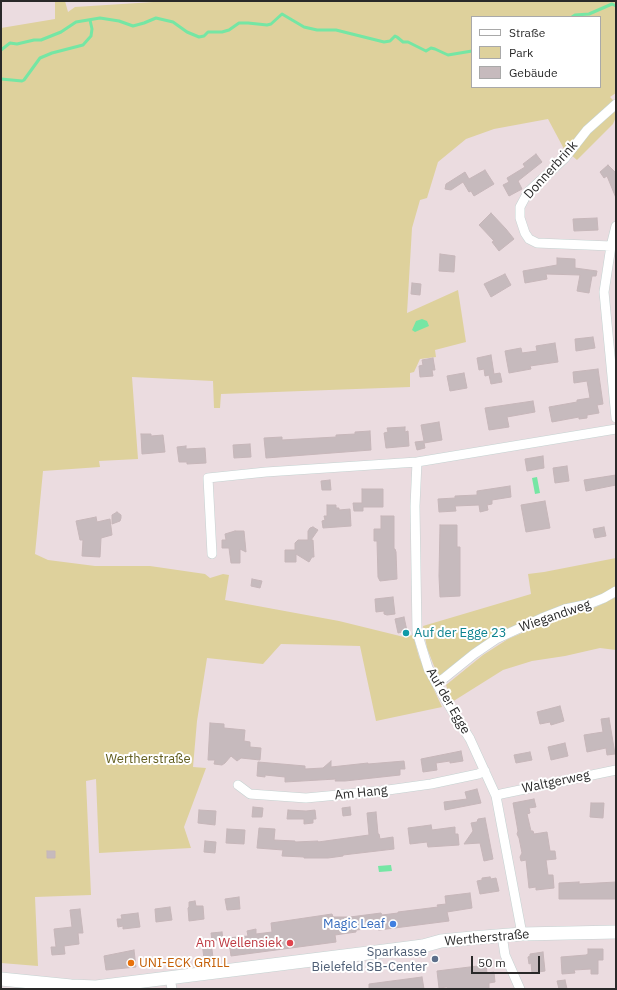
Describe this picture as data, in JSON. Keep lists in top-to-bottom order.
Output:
{
  "streets": {
    "main road": ["Wertherstraße"],
    "street": [
      "Donnerbrink",
      "Wiegandweg",
      "Auf der Egge",
      "Waltgerweg",
      "Am Hang"
    ]
  },
  "crossings": [
    ["Wiegandweg", "Auf der Egge"],
    ["Auf der Egge", "Waltgerweg"],
    ["Auf der Egge", "Am Hang"],
    ["Auf der Egge", "Wertherstraße"]
  ],
  "parks": ["Wertherstraße"],
  "places": [
    "Auf der Egge 23",
    "Magic Leaf",
    "Am Wellensiek",
    "Sparkasse Bielefeld SB-Center",
    "UNI-ECK GRILL"
  ],
  "legend": ["Straße", "Park", "Gebäude"],
  "scale_bar": "50 m"
}
